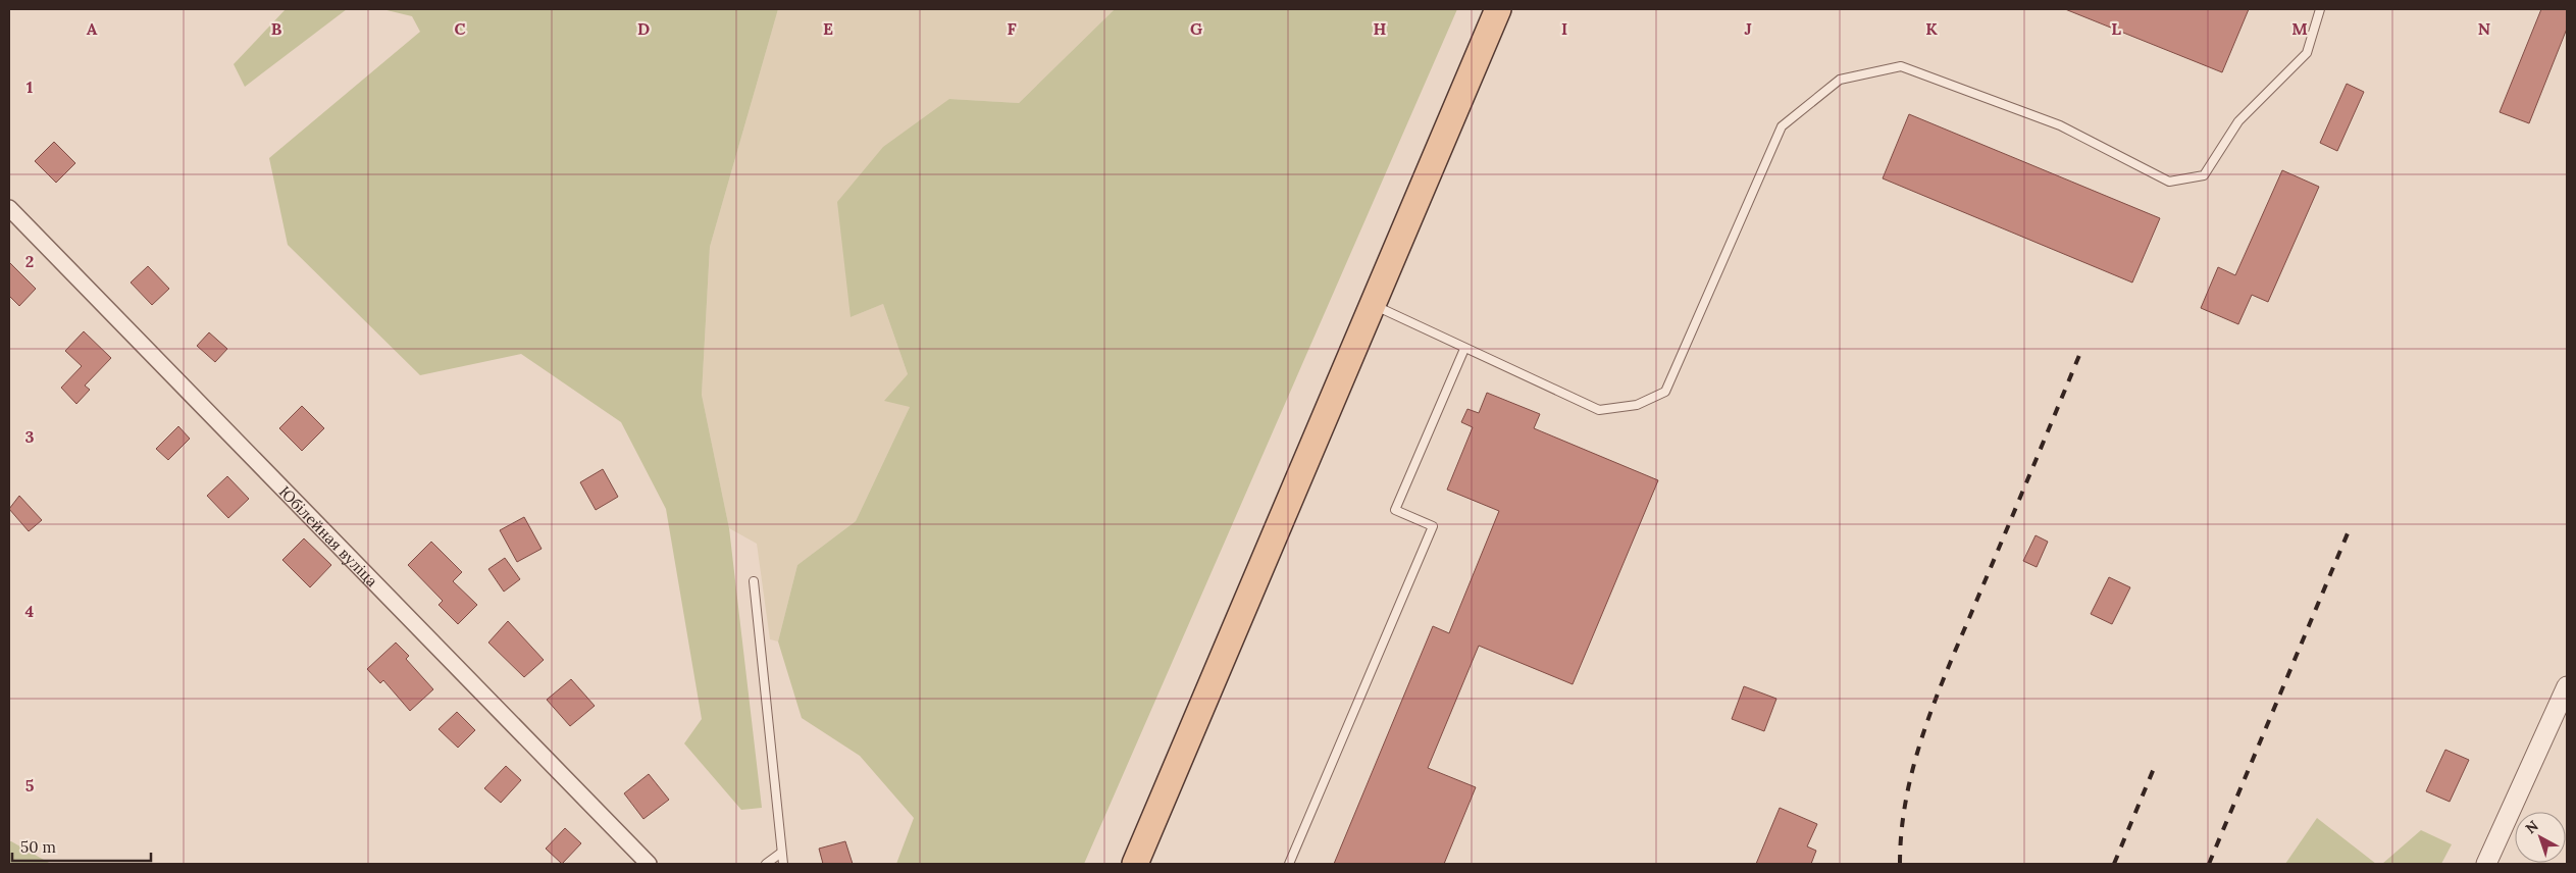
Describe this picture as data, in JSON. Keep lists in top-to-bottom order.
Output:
{
  "streets": {
    "street": ["Юбілейная вуліца"]
  },
  "scale_bar": "50 m",
  "north": "top left",
  "grid": {
    "columns": [
      "A",
      "B",
      "C",
      "D",
      "E",
      "F",
      "G",
      "H",
      "I",
      "J",
      "K",
      "L",
      "M",
      "N"
    ],
    "rows": [
      "1",
      "2",
      "3",
      "4",
      "5"
    ]
  }
}
